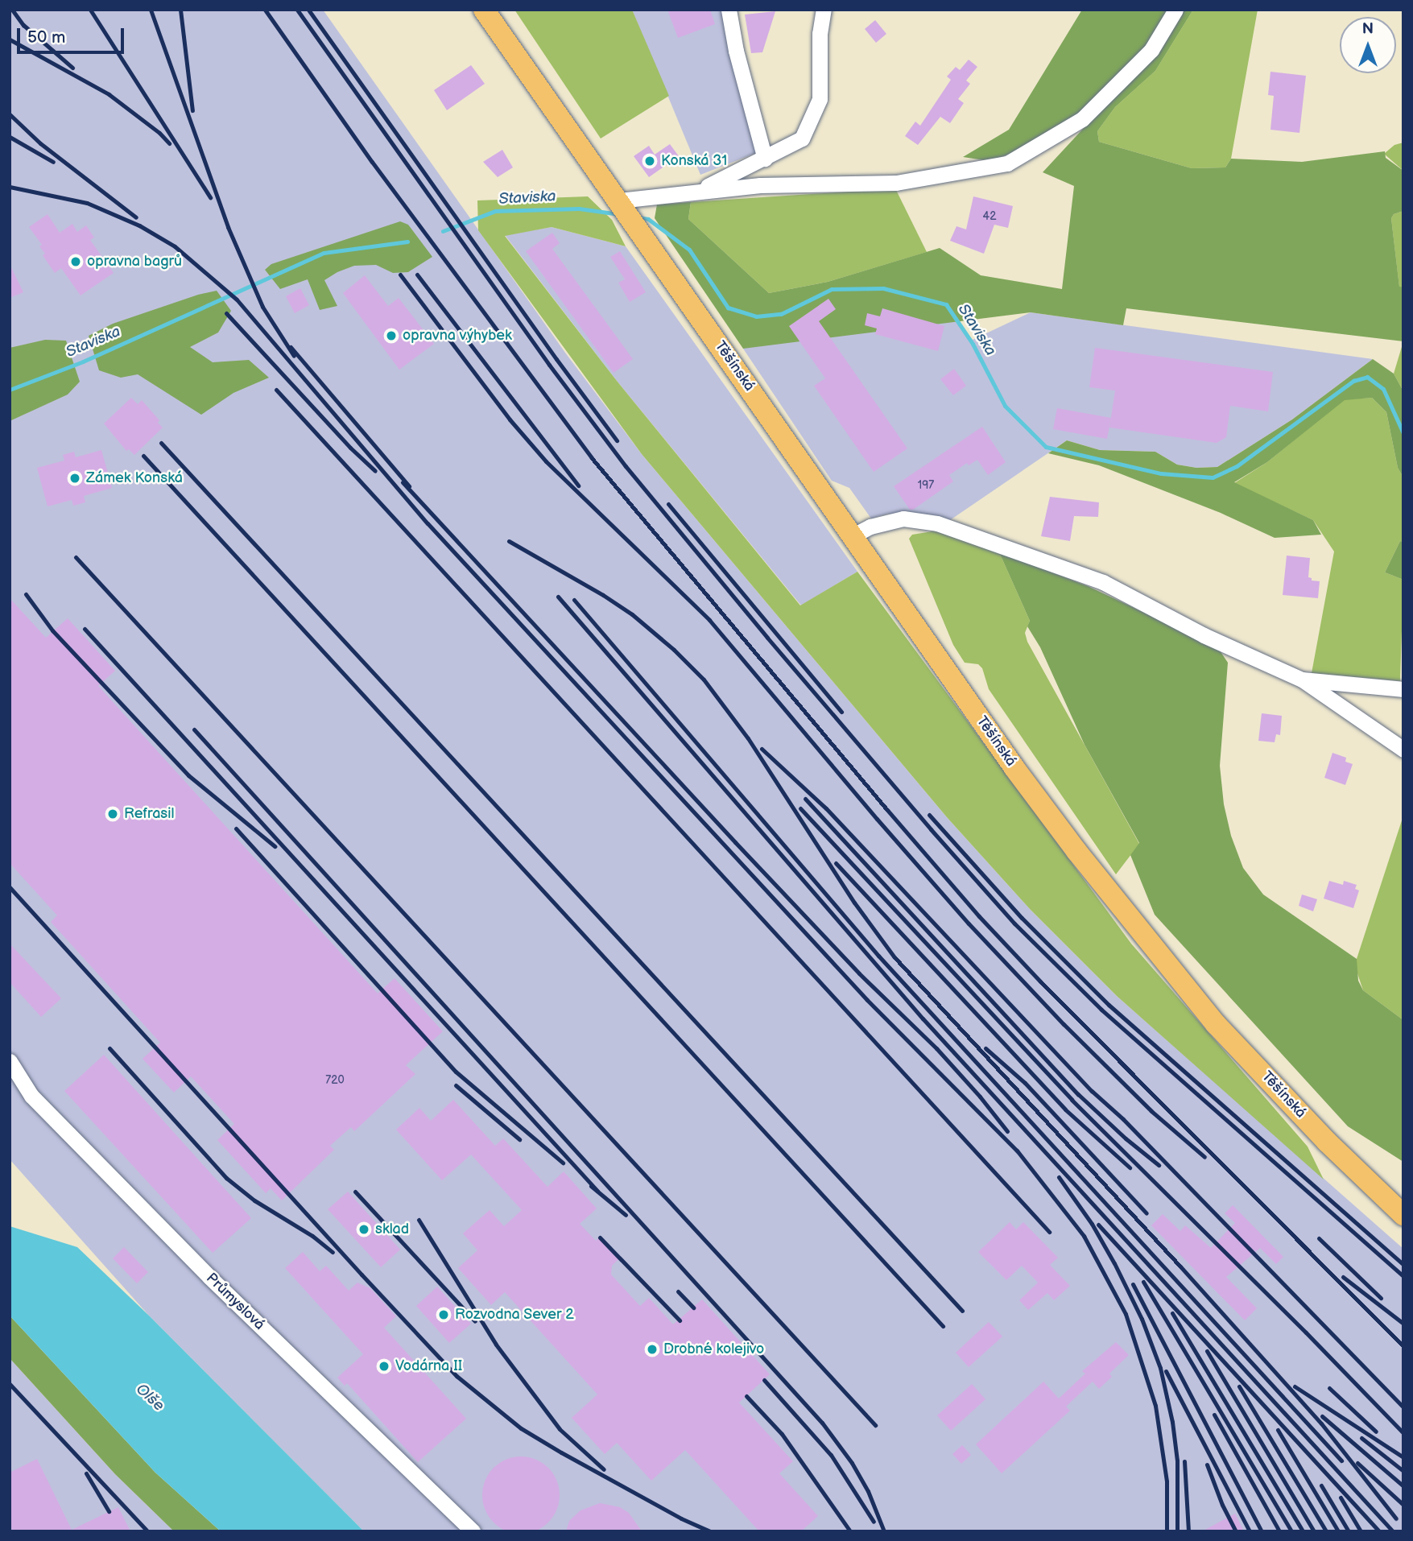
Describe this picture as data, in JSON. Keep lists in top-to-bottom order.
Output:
{
  "streets": {
    "main road": ["Těšínská"],
    "street": ["Průmyslová"]
  },
  "water": ["Staviska", "Olše"],
  "places": [
    "Konská 31",
    "opravna bagrů",
    "opravna výhybek",
    "Zámek Konská",
    "Refrasil",
    "sklad",
    "Rozvodna Sever 2",
    "Drobné kolejivo",
    "Vodárna II"
  ],
  "house_numbers": ["42", "197", "720"],
  "scale_bar": "50 m",
  "north": "top"
}
